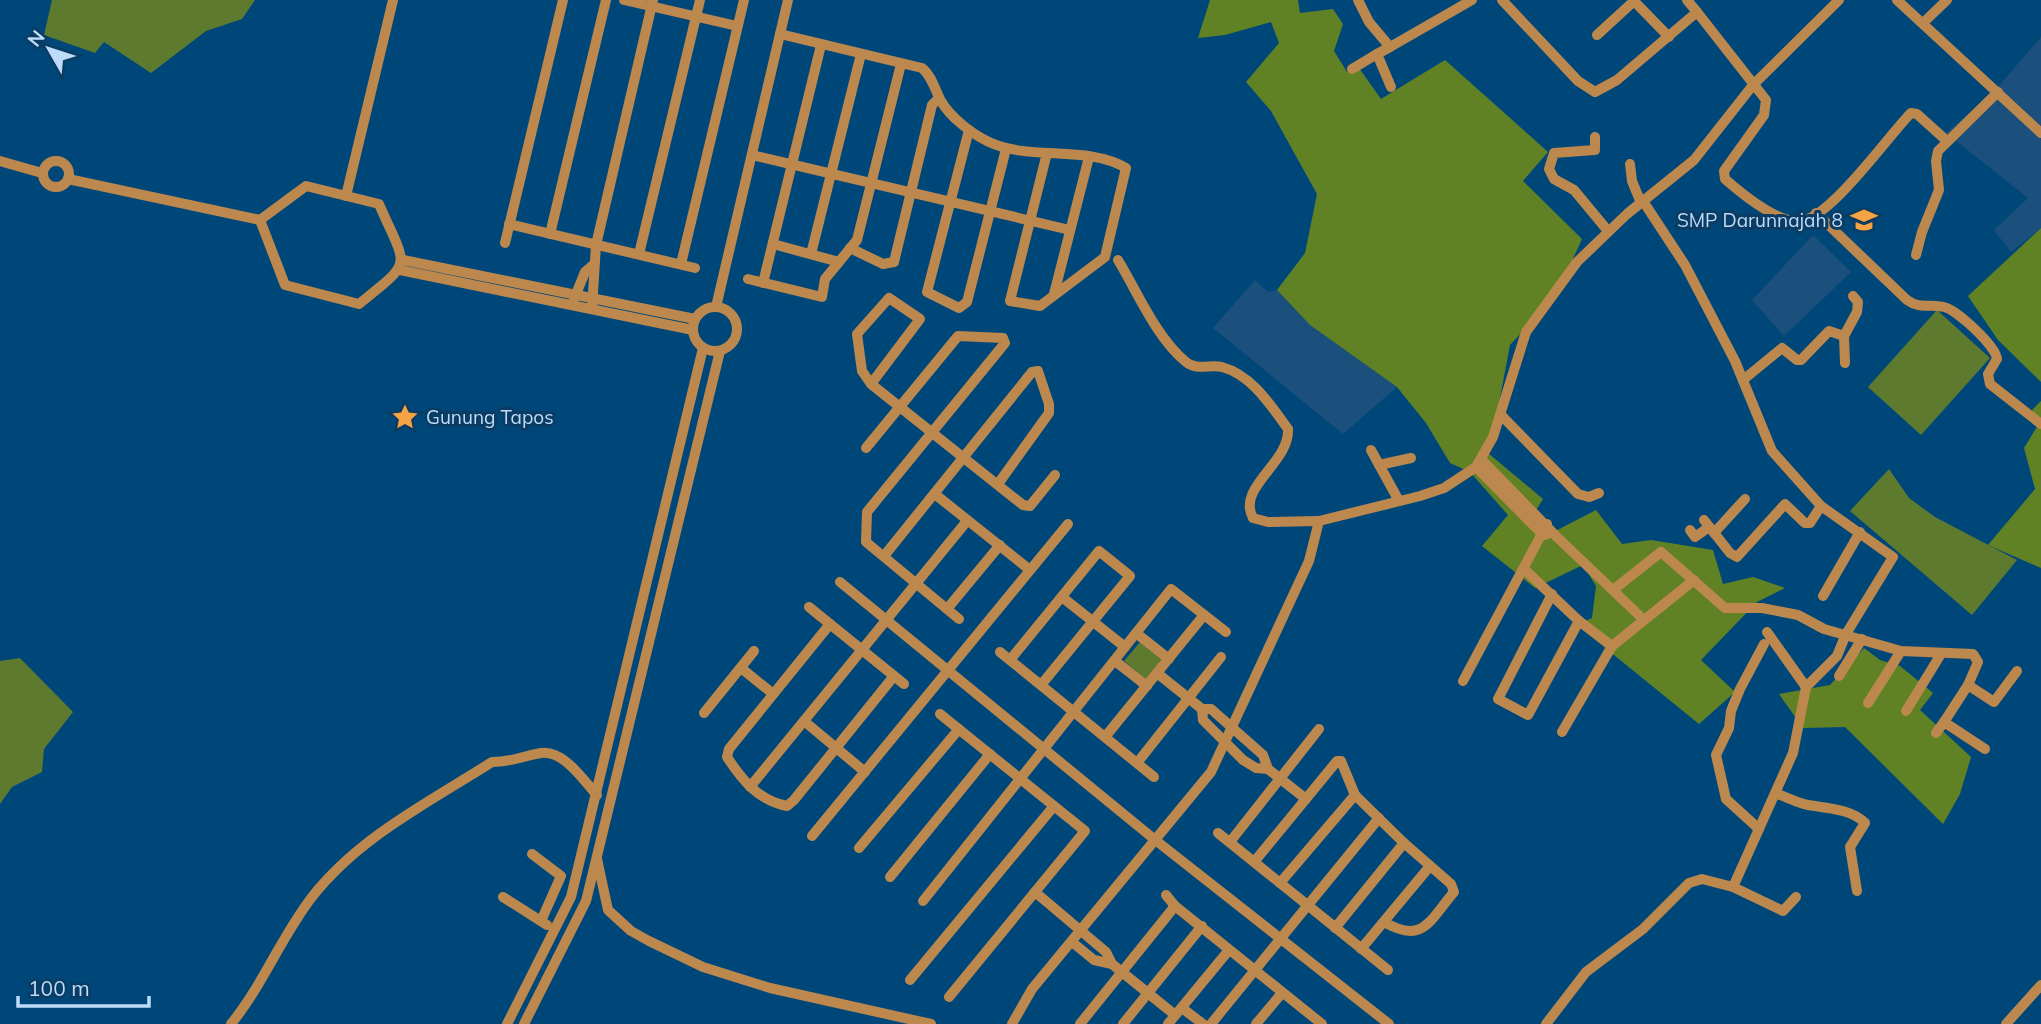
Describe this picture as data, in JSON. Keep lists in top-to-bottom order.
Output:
{
  "places": {
    "school or university": ["SMP Darunnajah 8"],
    "place": ["Gunung Tapos"]
  },
  "scale_bar": "100 m",
  "north": "top left"
}
